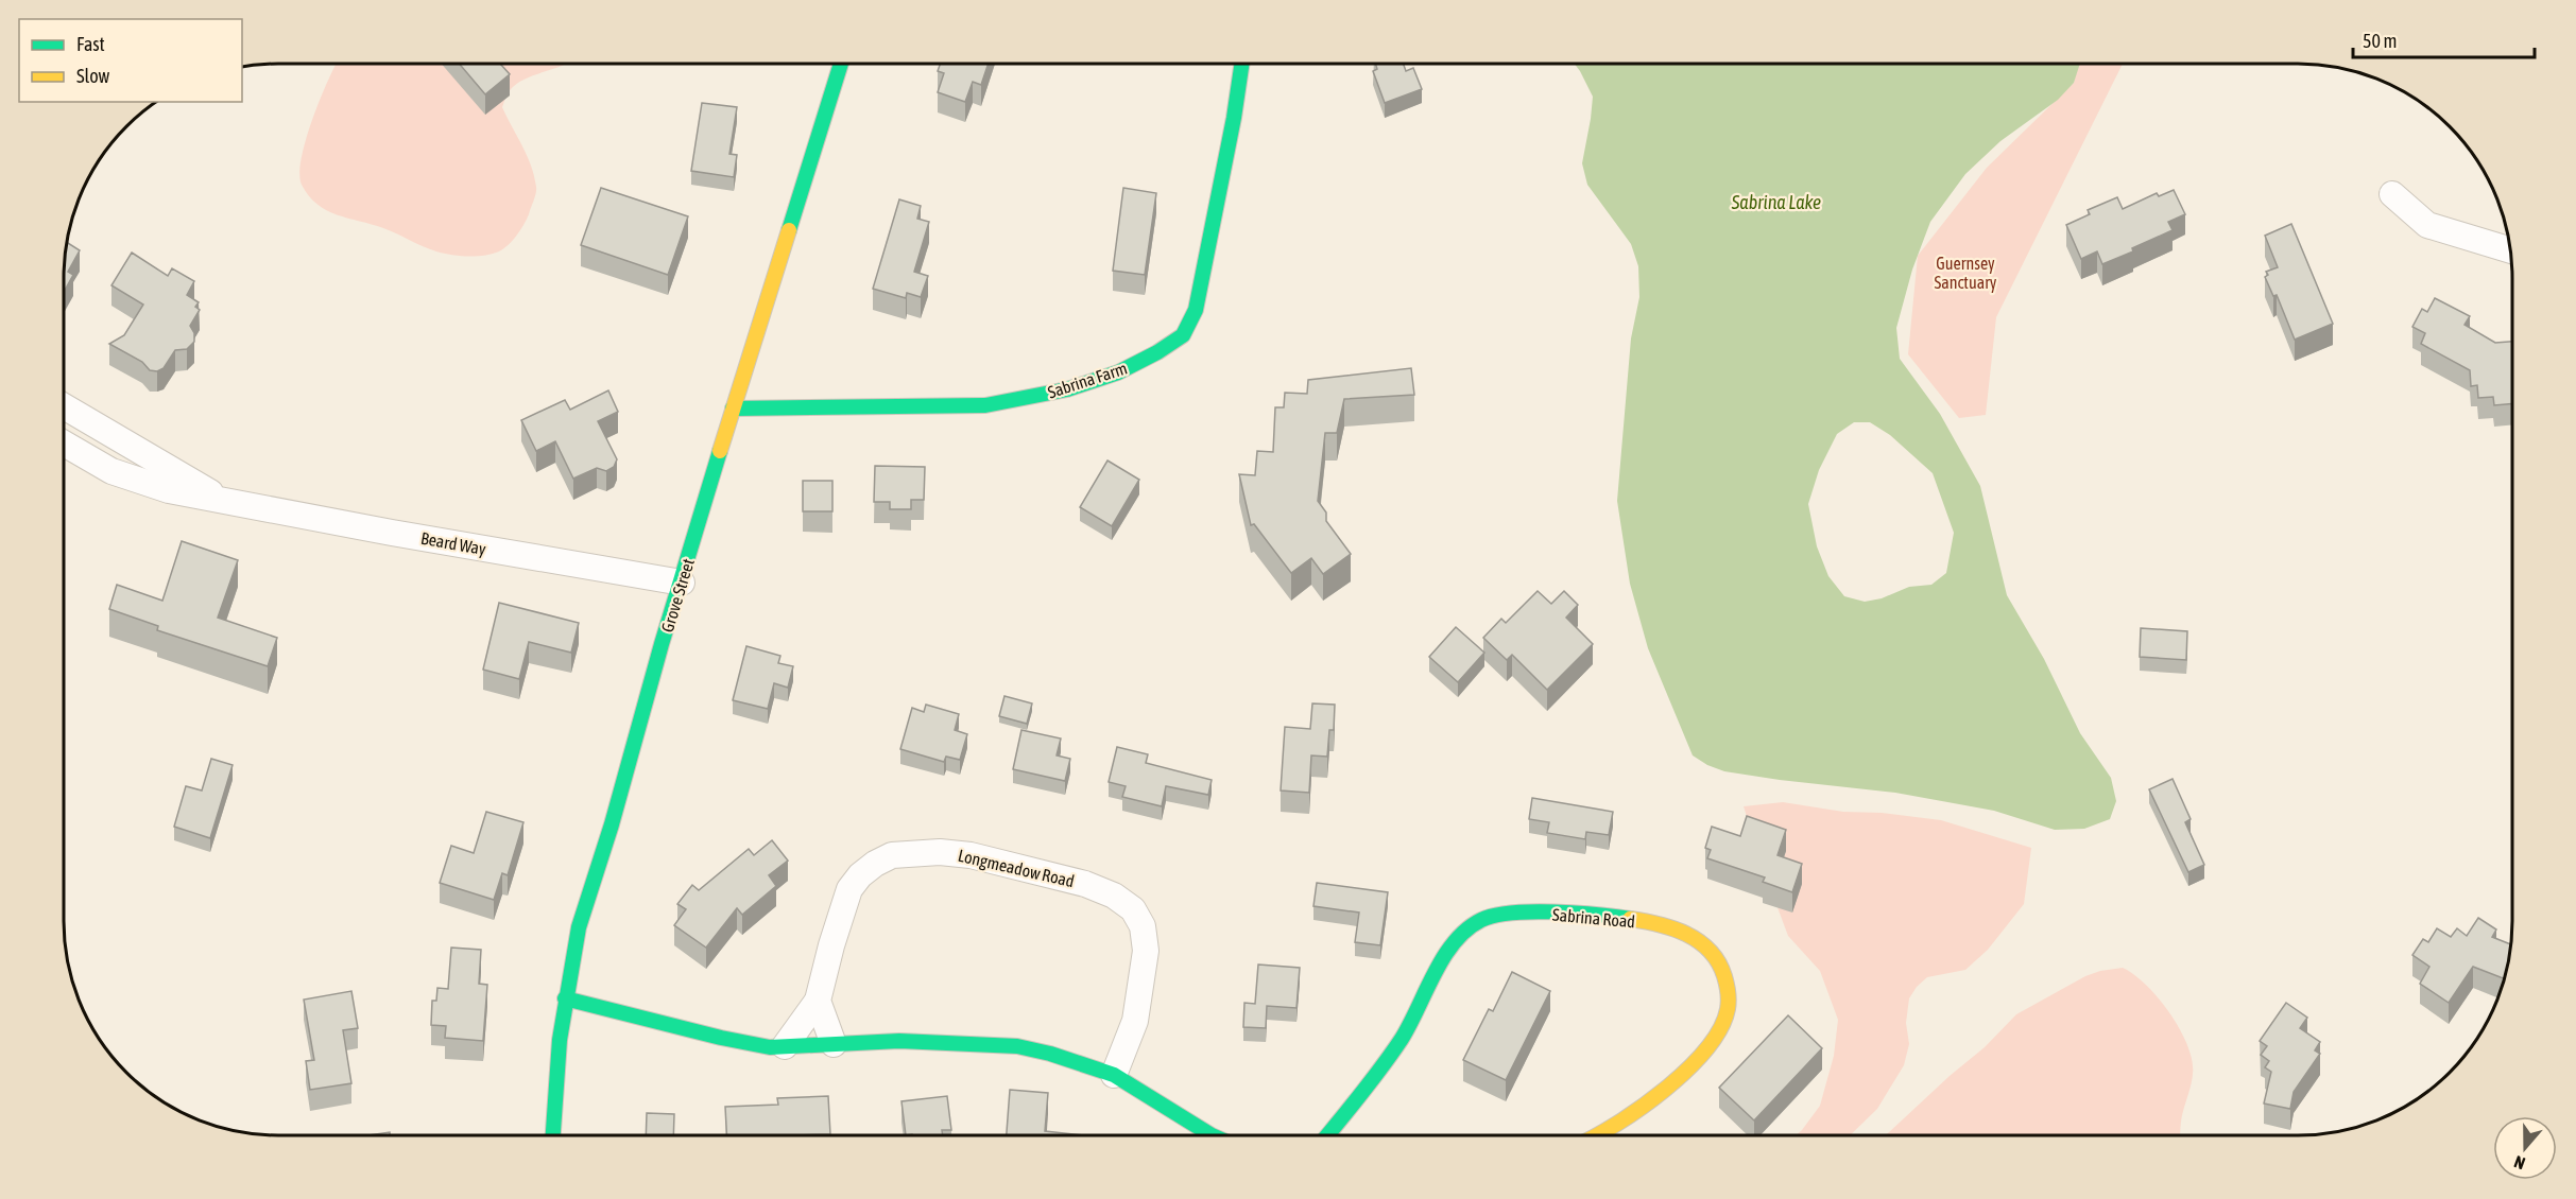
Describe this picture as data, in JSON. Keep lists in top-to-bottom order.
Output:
{
  "streets": {
    "street": [
      "Sabrina Farm",
      "Beard Way",
      "Grove Street",
      "Longmeadow Road",
      "Sabrina Road"
    ]
  },
  "crossings": [
    ["Sabrina Farm", "Grove Street"],
    ["Beard Way", "Grove Street"]
  ],
  "water": ["Sabrina Lake"],
  "parks": ["Guernsey Sanctuary"],
  "legend": ["Fast", "Slow"],
  "scale_bar": "50 m",
  "north": "bottom"
}
